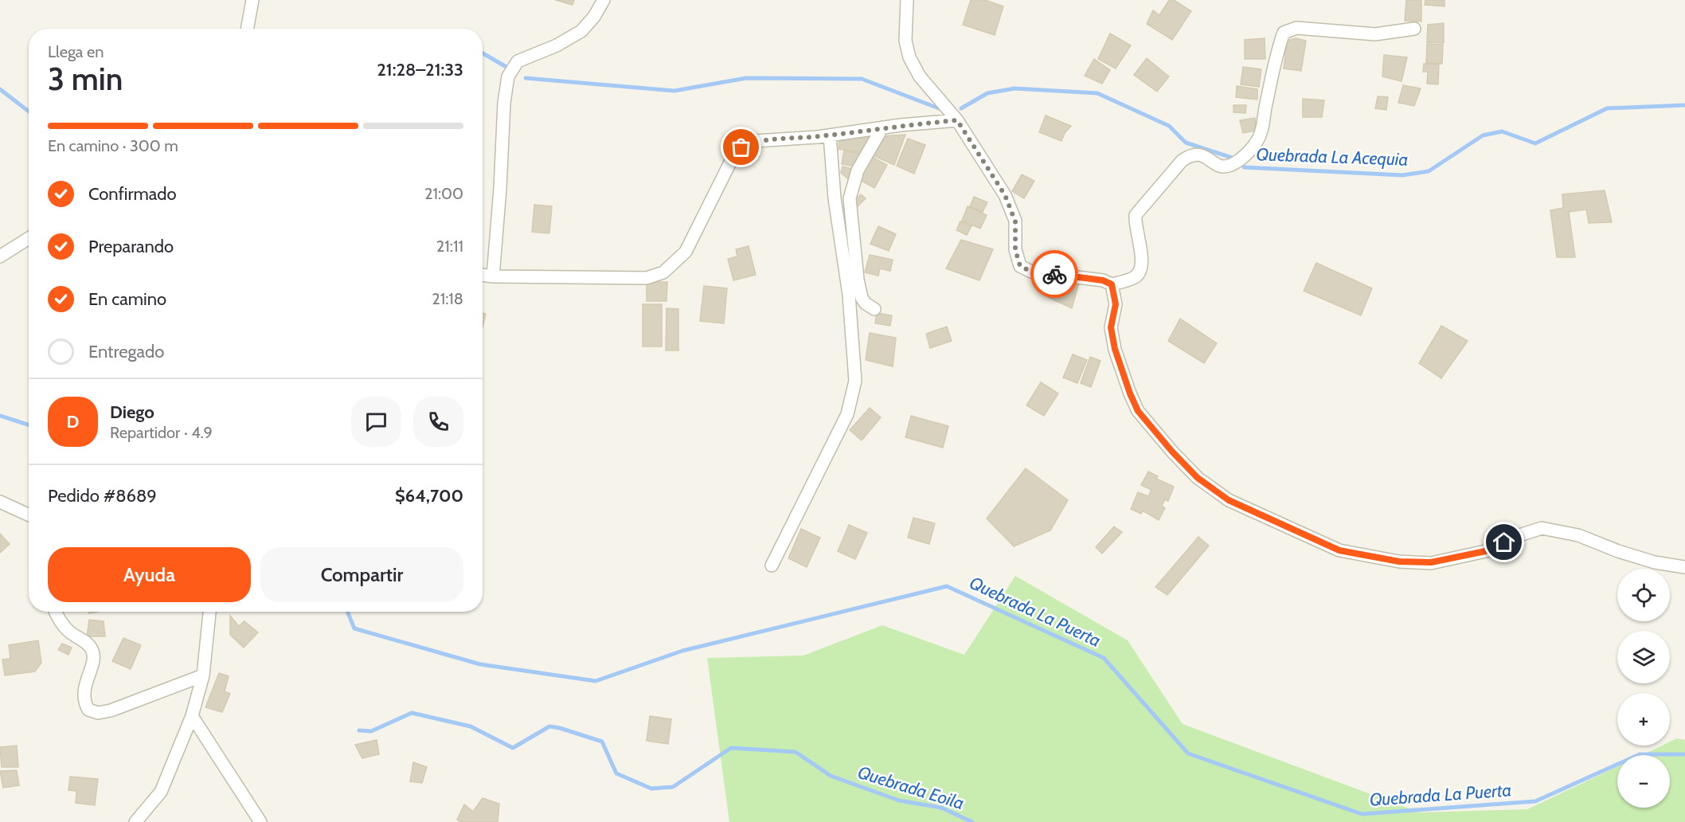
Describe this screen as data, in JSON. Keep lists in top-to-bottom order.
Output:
{
  "water": ["Quebrada La Acequia", "Quebrada La Puerta", "Quebrada Eoila"],
  "page": {
    "heading": ["3 min", "Llega en", "21:28–21:33"],
    "panel": [
      "Diego",
      "Repartidor · 4.9",
      "Pedido #8689",
      "$64,700"
    ],
    "bar": "En camino · 300 m",
    "list": [
      ["Confirmado", "21:00"],
      ["Preparando", "21:11"],
      ["En camino", "21:18"],
      "Entregado"
    ],
    "round": "D",
    "buttons": ["Ayuda", "Compartir"],
    "map_buttons": ["+", "−"]
  }
}
